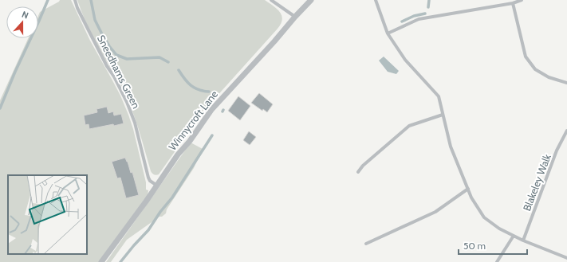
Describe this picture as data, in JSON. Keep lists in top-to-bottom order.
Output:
{
  "streets": {
    "street": ["Sneedhams Green", "Winnycroft Lane", "Blakeley Walk"]
  },
  "crossings": [
    ["Sneedhams Green", "Winnycroft Lane"]
  ],
  "scale_bar": "50 m",
  "north": "top"
}
